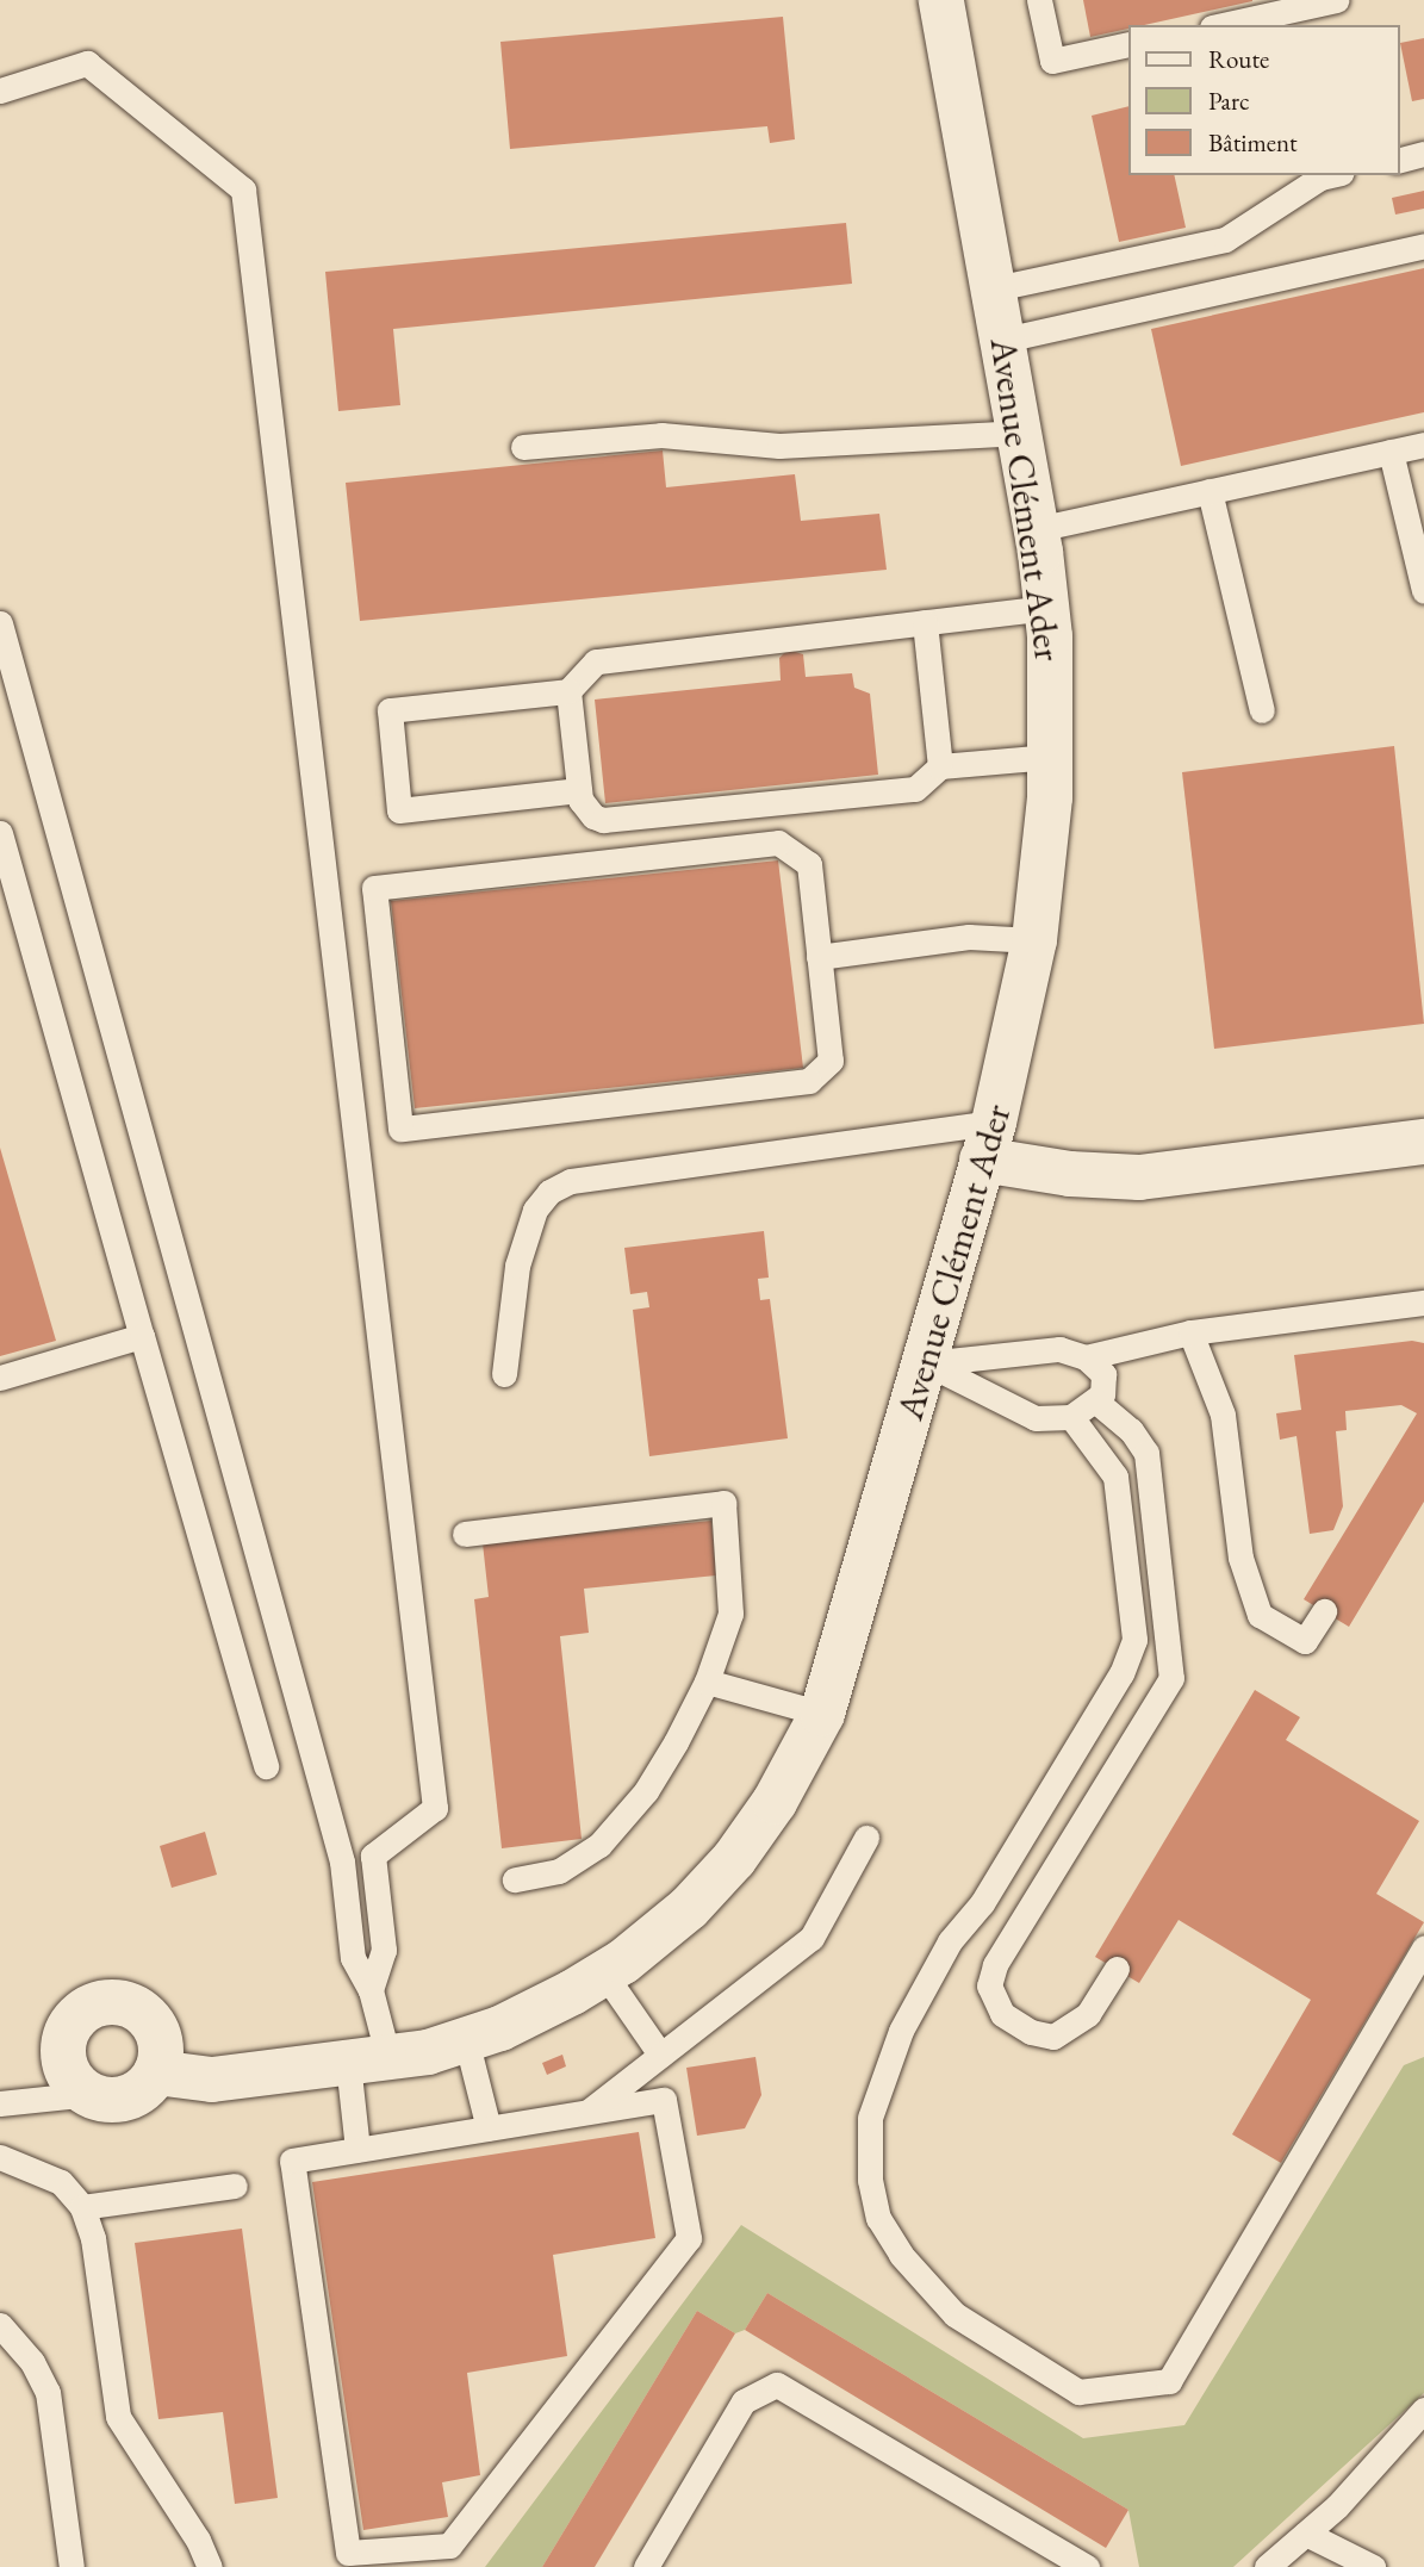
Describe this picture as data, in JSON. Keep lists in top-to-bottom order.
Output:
{
  "streets": {
    "street": ["Avenue Clément Ader"]
  },
  "legend": ["Route", "Parc", "Bâtiment"]
}
